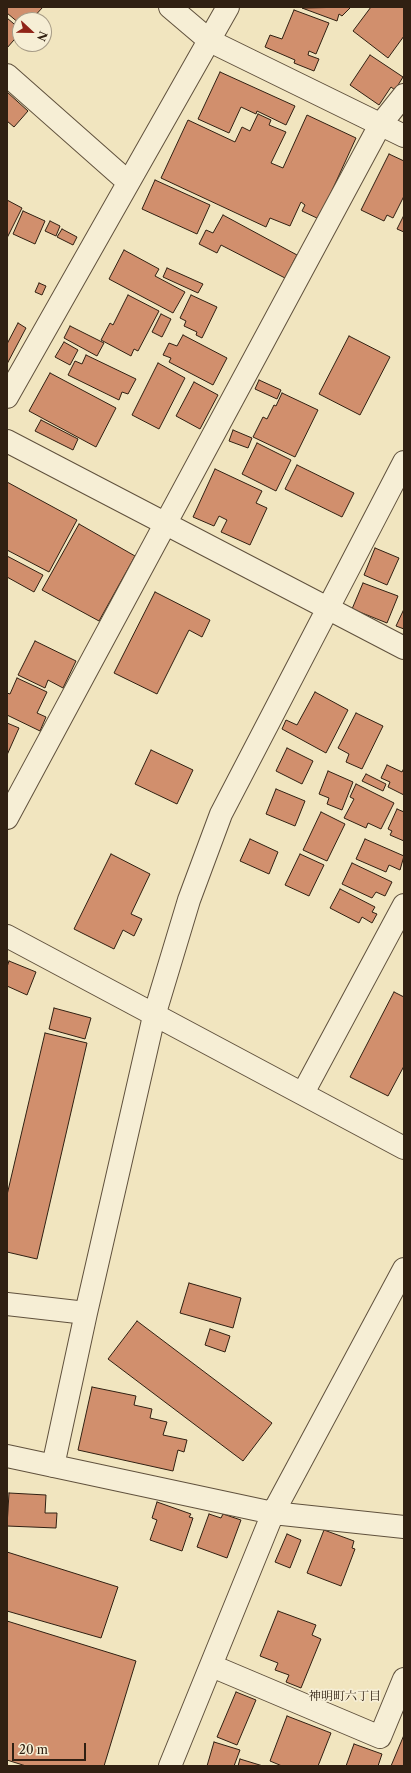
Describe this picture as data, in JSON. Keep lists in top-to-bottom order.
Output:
{
  "districts": ["神明町六丁目"],
  "scale_bar": "20 m",
  "north": "right"
}
